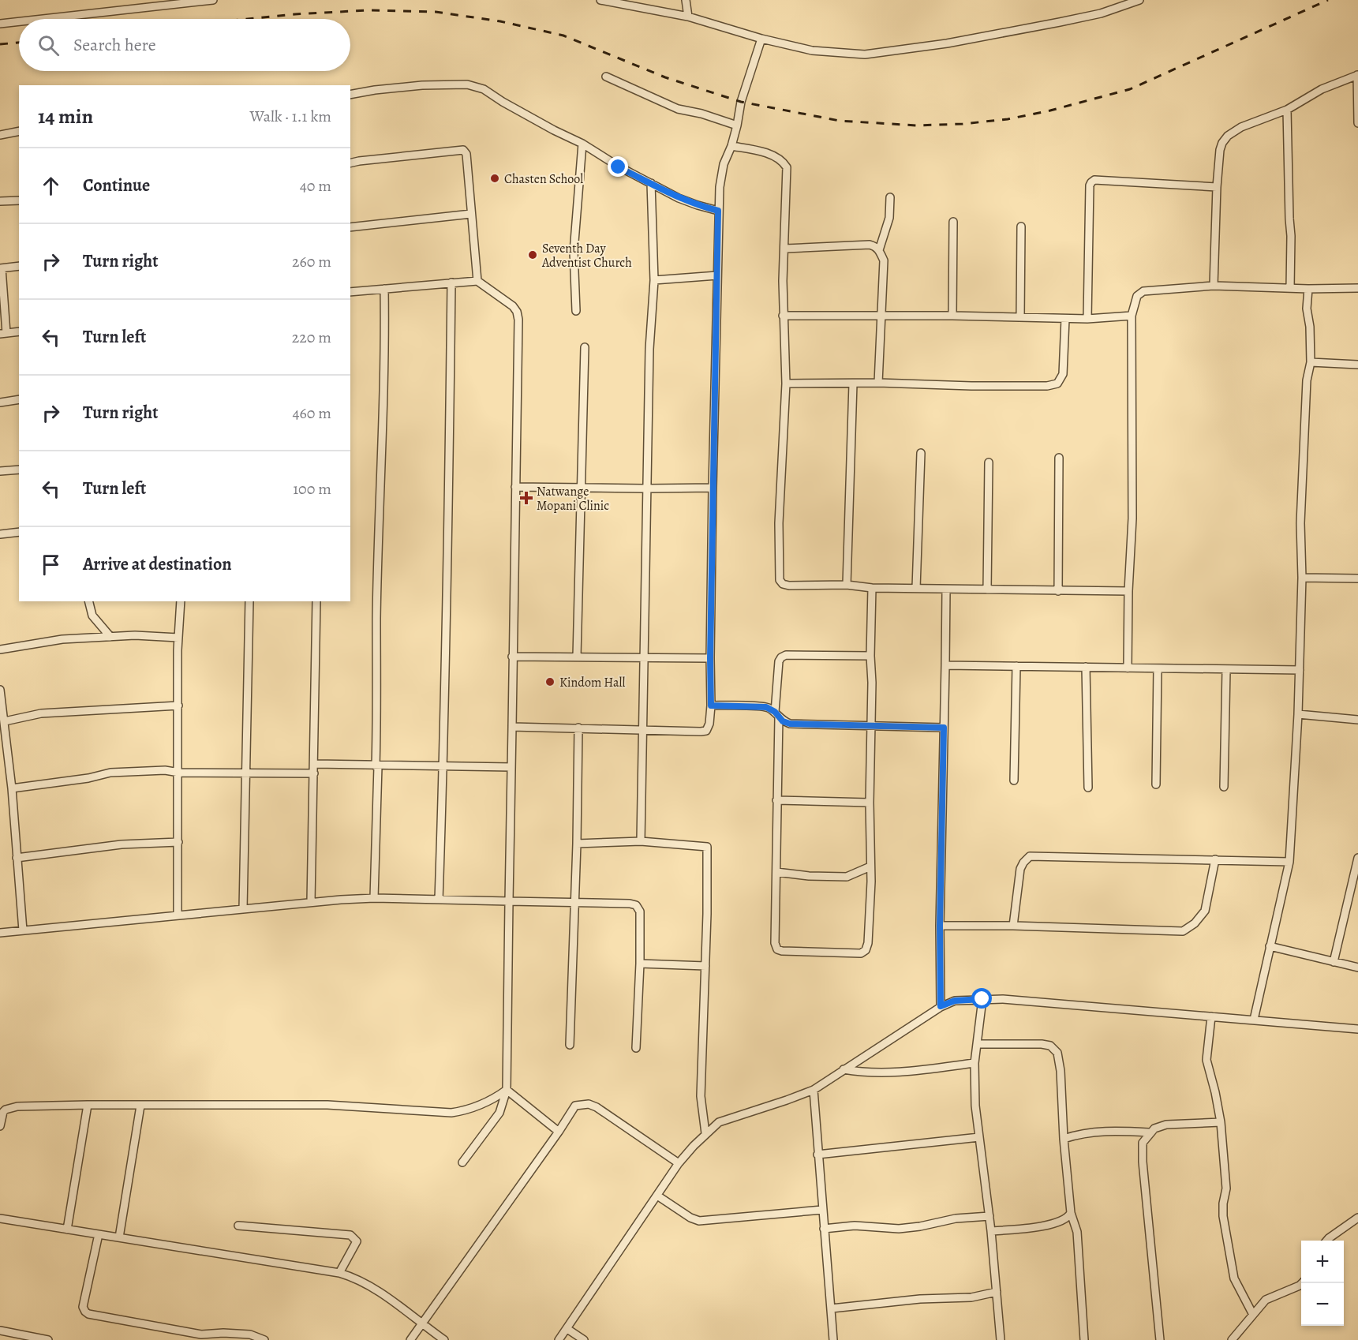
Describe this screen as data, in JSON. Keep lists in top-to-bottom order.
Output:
{
  "places": {
    "other": ["Chasten School", "Seventh Day Adventist Church", "Kindom Hall"],
    "health": ["Natwange Mopani Clinic"]
  },
  "page": {
    "search": "Search here",
    "heading": ["14 min", "Walk · 1.1 km"],
    "list": [
      ["Continue", "40 m"],
      ["Turn right", "260 m"],
      ["Turn left", "220 m"],
      ["Turn right", "460 m"],
      ["Turn left", "100 m"],
      "Arrive at destination"
    ],
    "map_buttons": ["+", "−"]
  }
}
